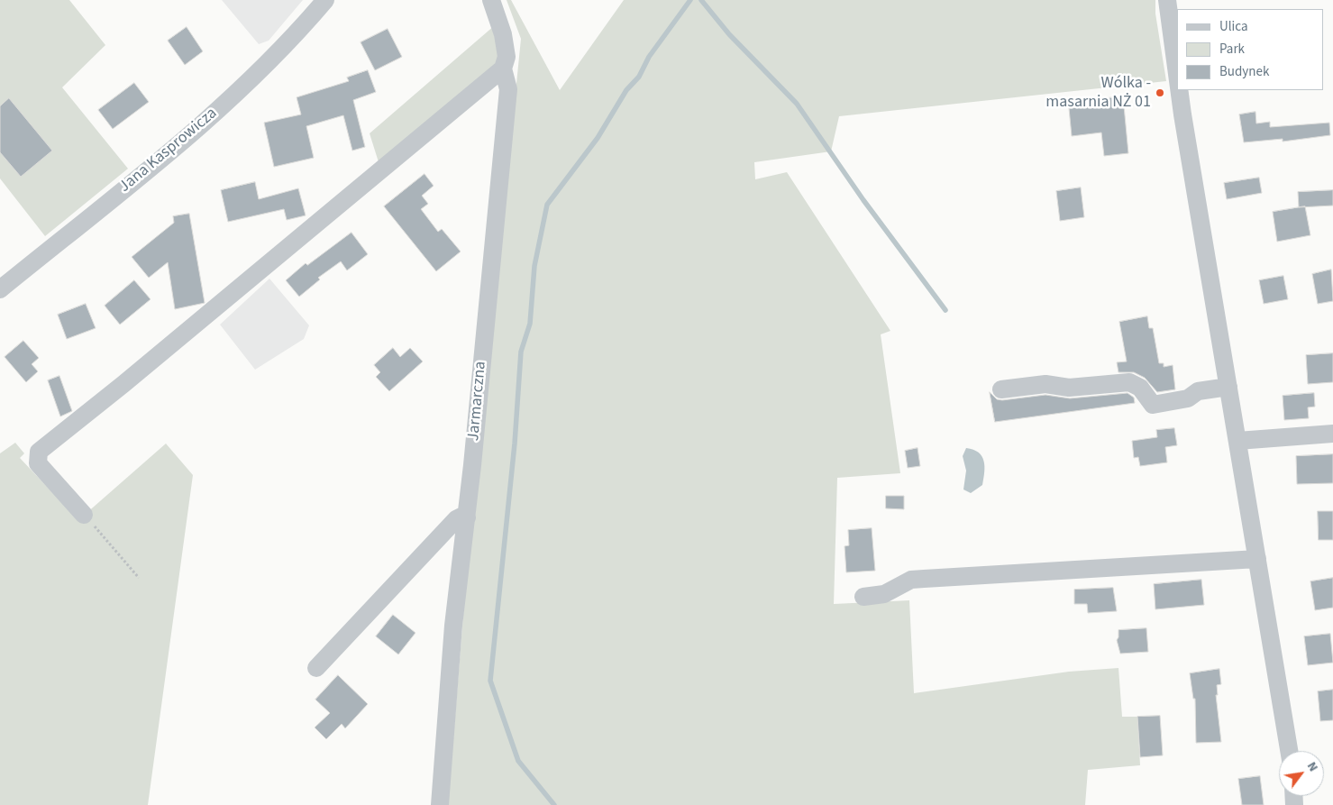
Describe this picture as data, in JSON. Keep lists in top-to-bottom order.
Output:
{
  "streets": {
    "street": ["Jana Kasprowicza", "Jarmarczna"]
  },
  "places": ["Wólka - masarnia NŻ 01"],
  "legend": ["Ulica", "Park", "Budynek"],
  "north": "top right"
}
